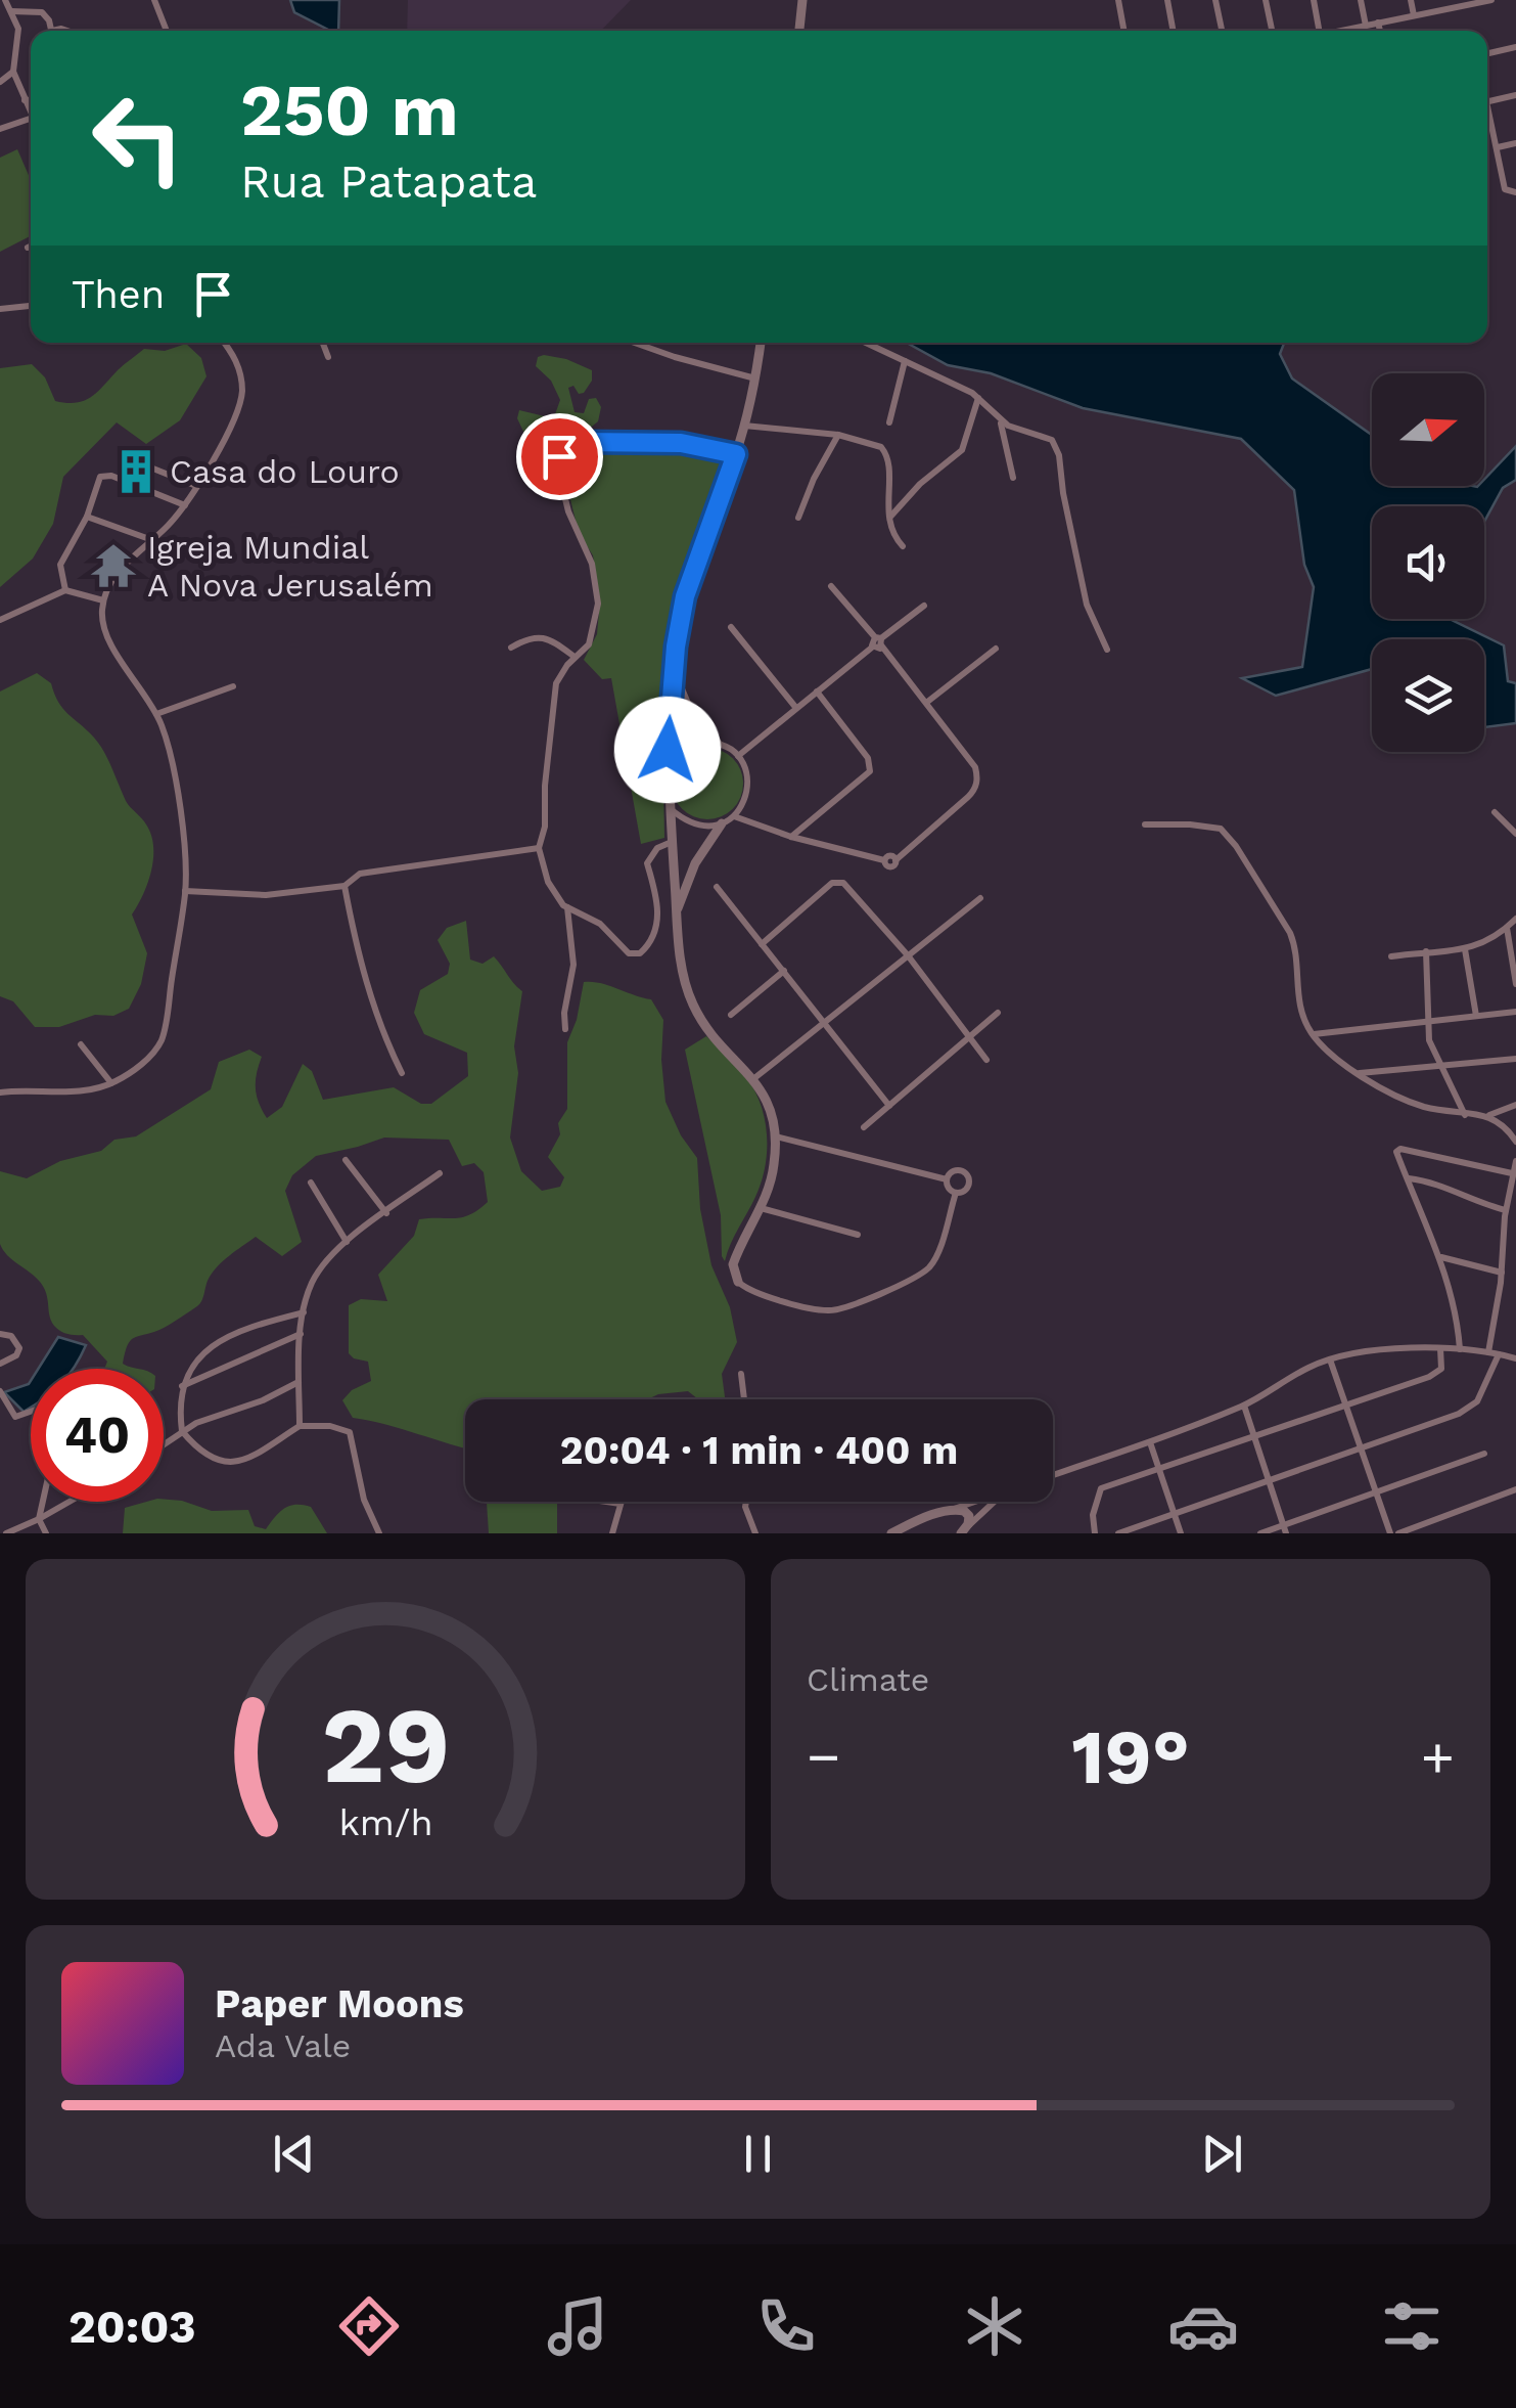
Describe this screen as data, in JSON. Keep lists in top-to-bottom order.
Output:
{
  "places": {
    "building": ["Casa do Louro"],
    "temple": ["Igreja Mundial A Nova Jerusalém"]
  },
  "north": "right",
  "page": {
    "turn": ["250 m", "Rua Patapata"],
    "then": "Then",
    "limit": "40",
    "trip": "20:04 · 1 min · 400 m",
    "tile": "Climate",
    "heat": ["−", "19°", "+"],
    "song": ["Paper Moons", "Ada Vale"],
    "tabs": "20:03",
    "gauge": ["29", "km/h"]
  }
}
